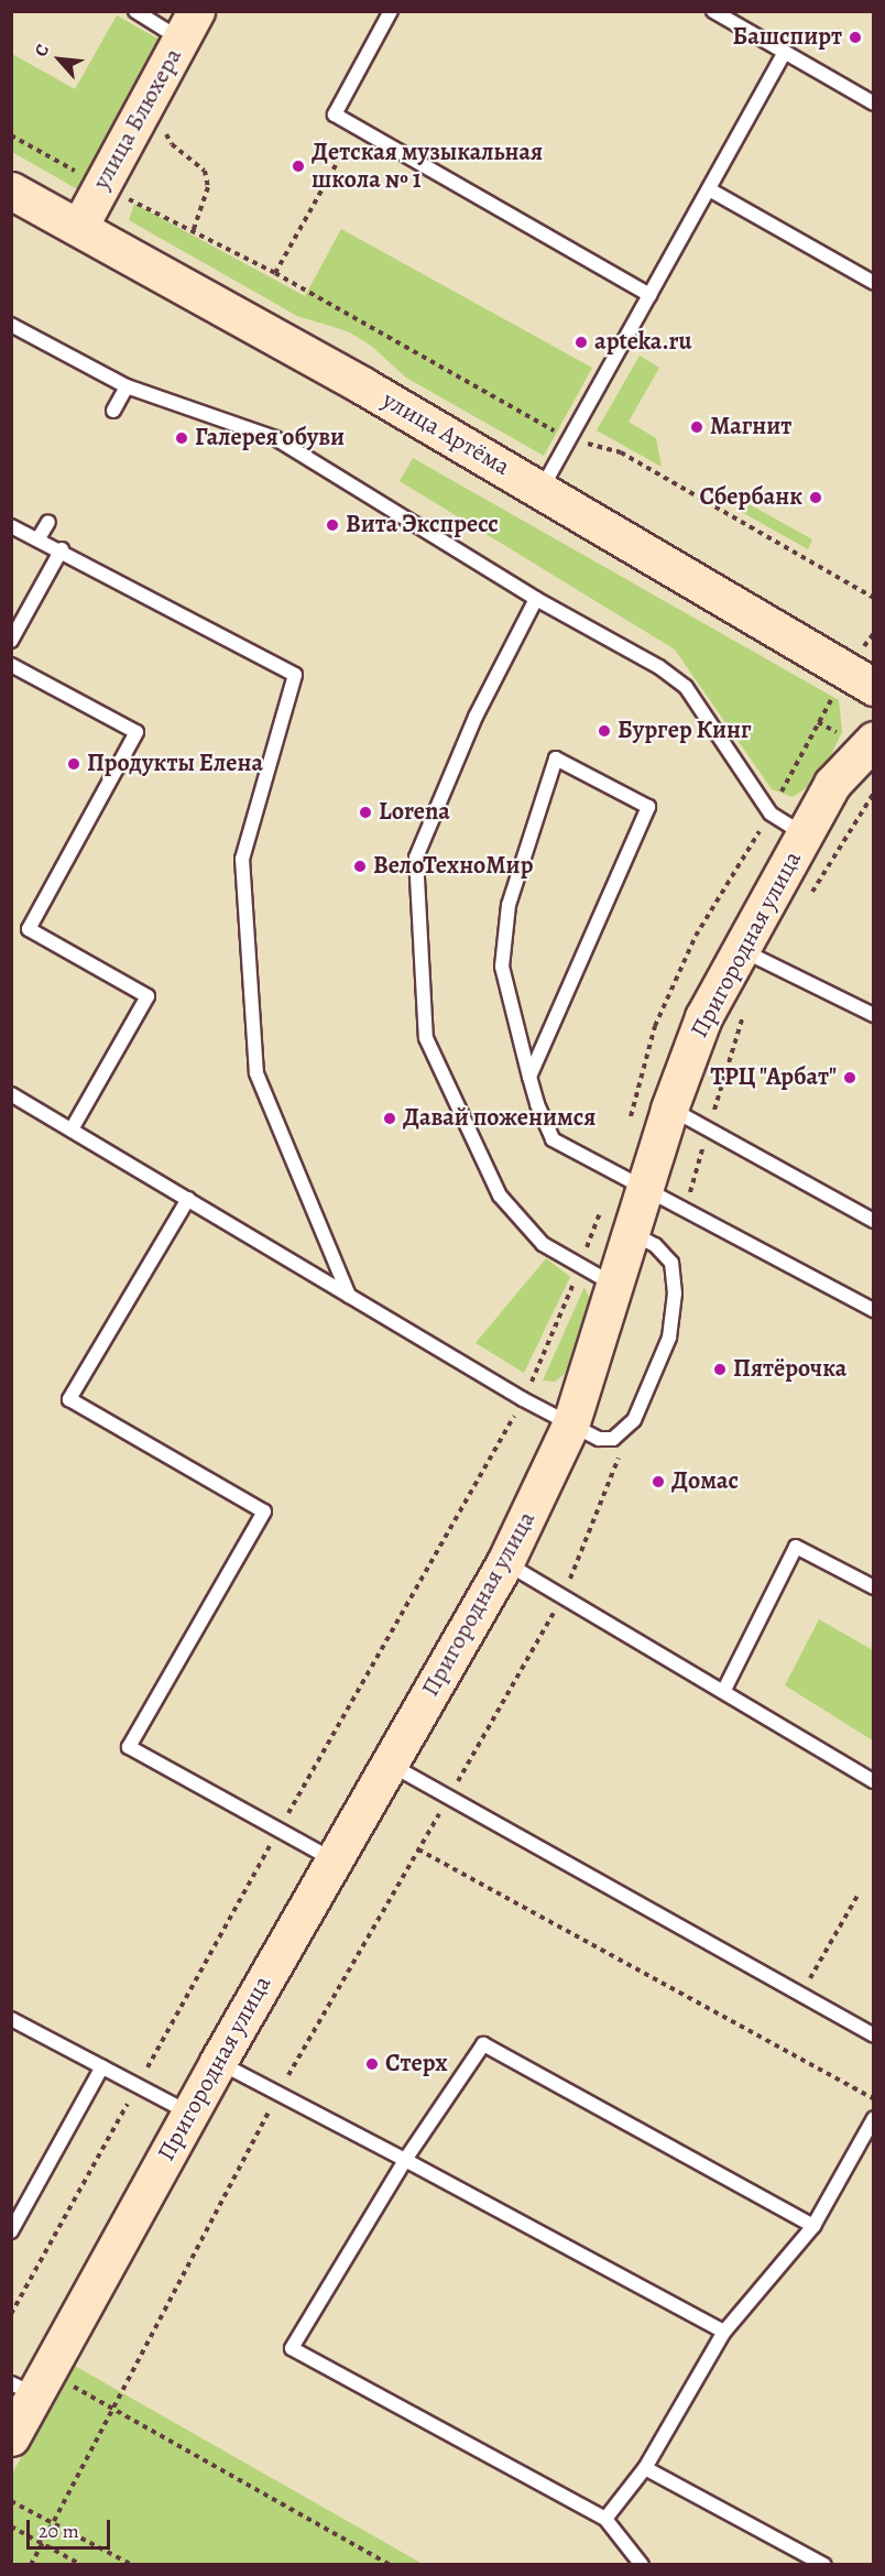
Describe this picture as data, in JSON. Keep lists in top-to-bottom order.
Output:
{
  "streets": {
    "street": ["улица Блюхера", "улица Артёма", "Пригородная улица"]
  },
  "crossings": [
    ["улица Блюхера", "улица Артёма"]
  ],
  "places": [
    "Башспирт",
    "Детская музыкальная школа № 1",
    "apteka.ru",
    "Магнит",
    "Галерея обуви",
    "Сбербанк",
    "Вита Экспресс",
    "Бургер Кинг",
    "Продукты Елена",
    "Lorena",
    "ВелоТехноМир",
    "ТРЦ \"Арбат\"",
    "Давай поженимся",
    "Пятёрочка",
    "Домас",
    "Стерх"
  ],
  "scale_bar": "20 m",
  "north": "top left"
}
